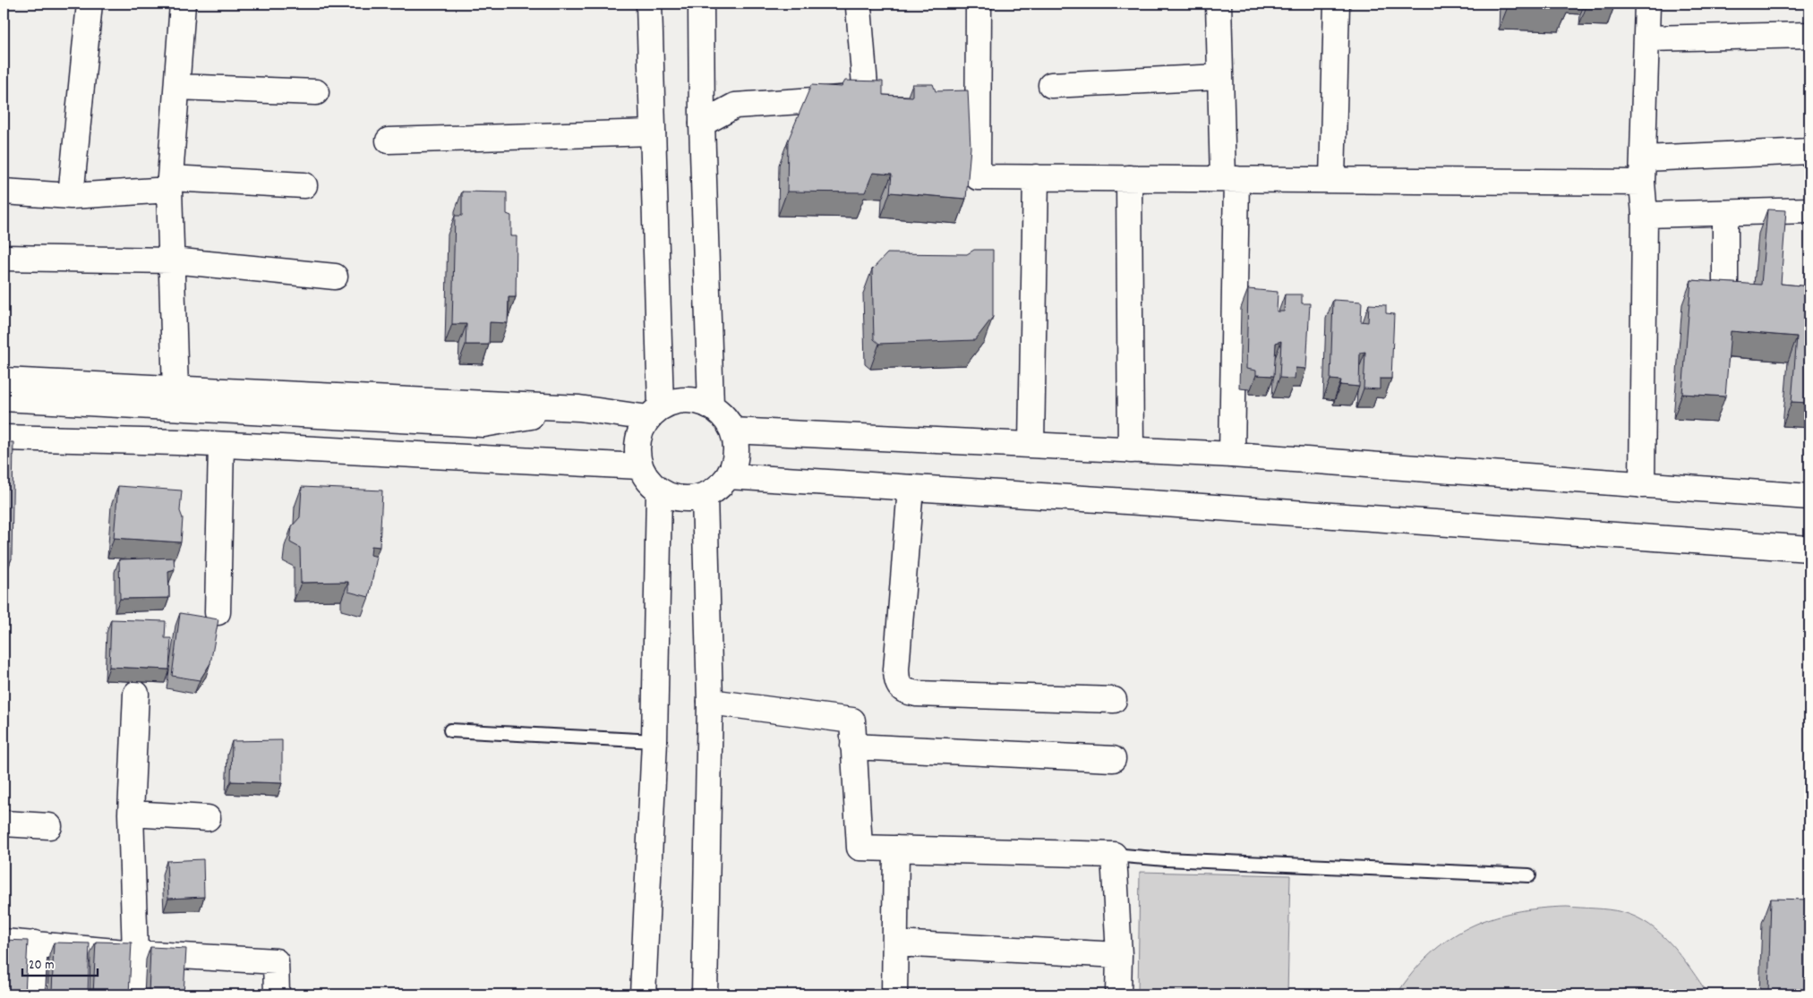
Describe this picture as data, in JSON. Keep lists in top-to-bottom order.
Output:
{
  "scale_bar": "20 m"
}
